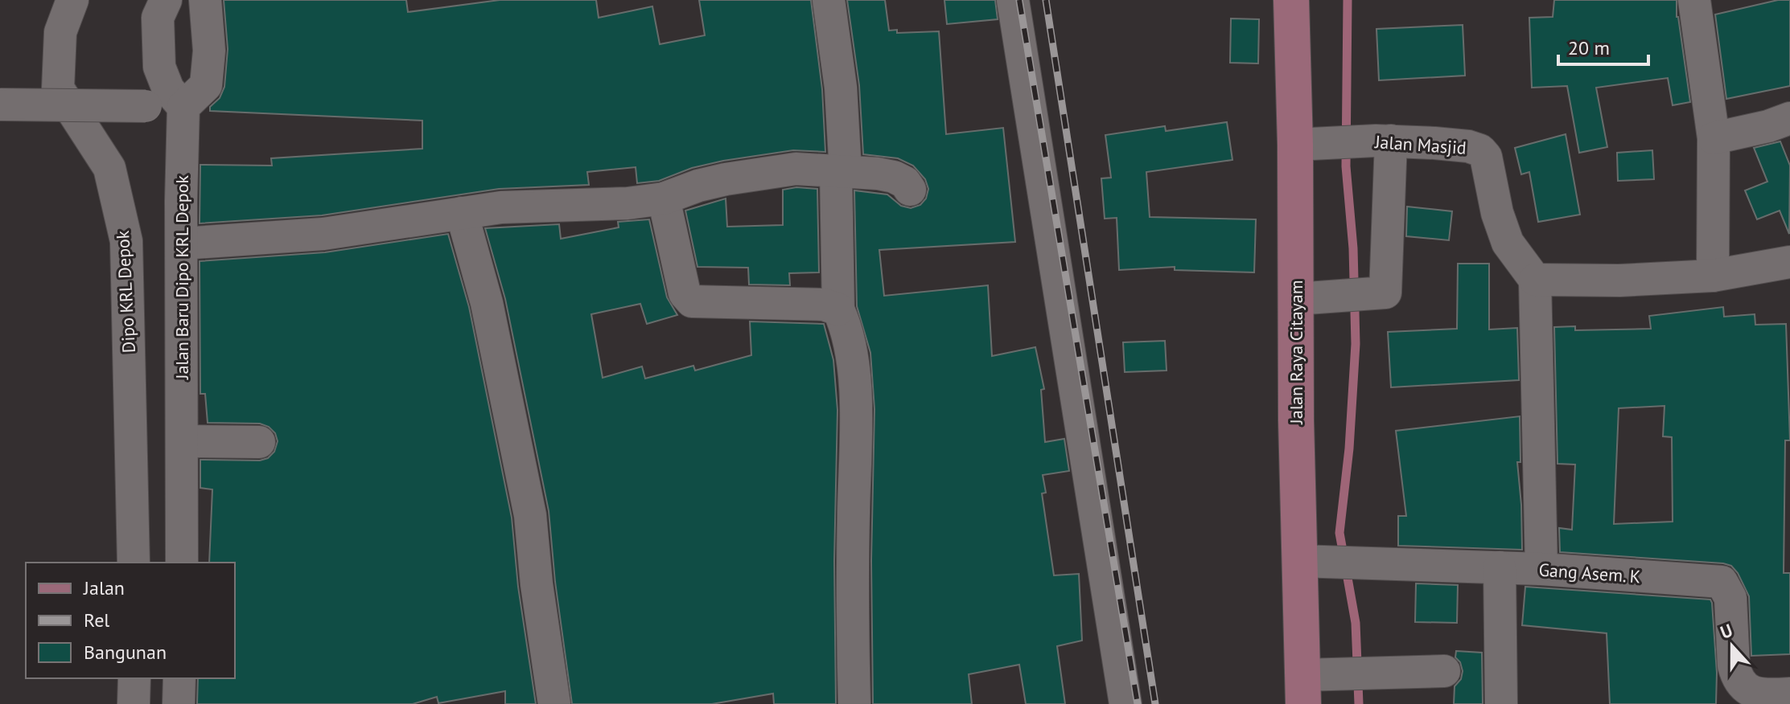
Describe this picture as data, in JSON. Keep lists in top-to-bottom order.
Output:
{
  "streets": {
    "main road": ["Jalan Raya Citayam"],
    "street": [
      "Jalan Masjid",
      "Jalan Baru Dipo KRL Depok",
      "Dipo KRL Depok",
      "Gang Asem. K"
    ]
  },
  "crossings": [
    ["Jalan Masjid", "Jalan Raya Citayam"],
    ["Jalan Raya Citayam", "Gang Asem. K"]
  ],
  "legend": ["Jalan", "Rel", "Bangunan"],
  "scale_bar": "20 m",
  "north": "top"
}
